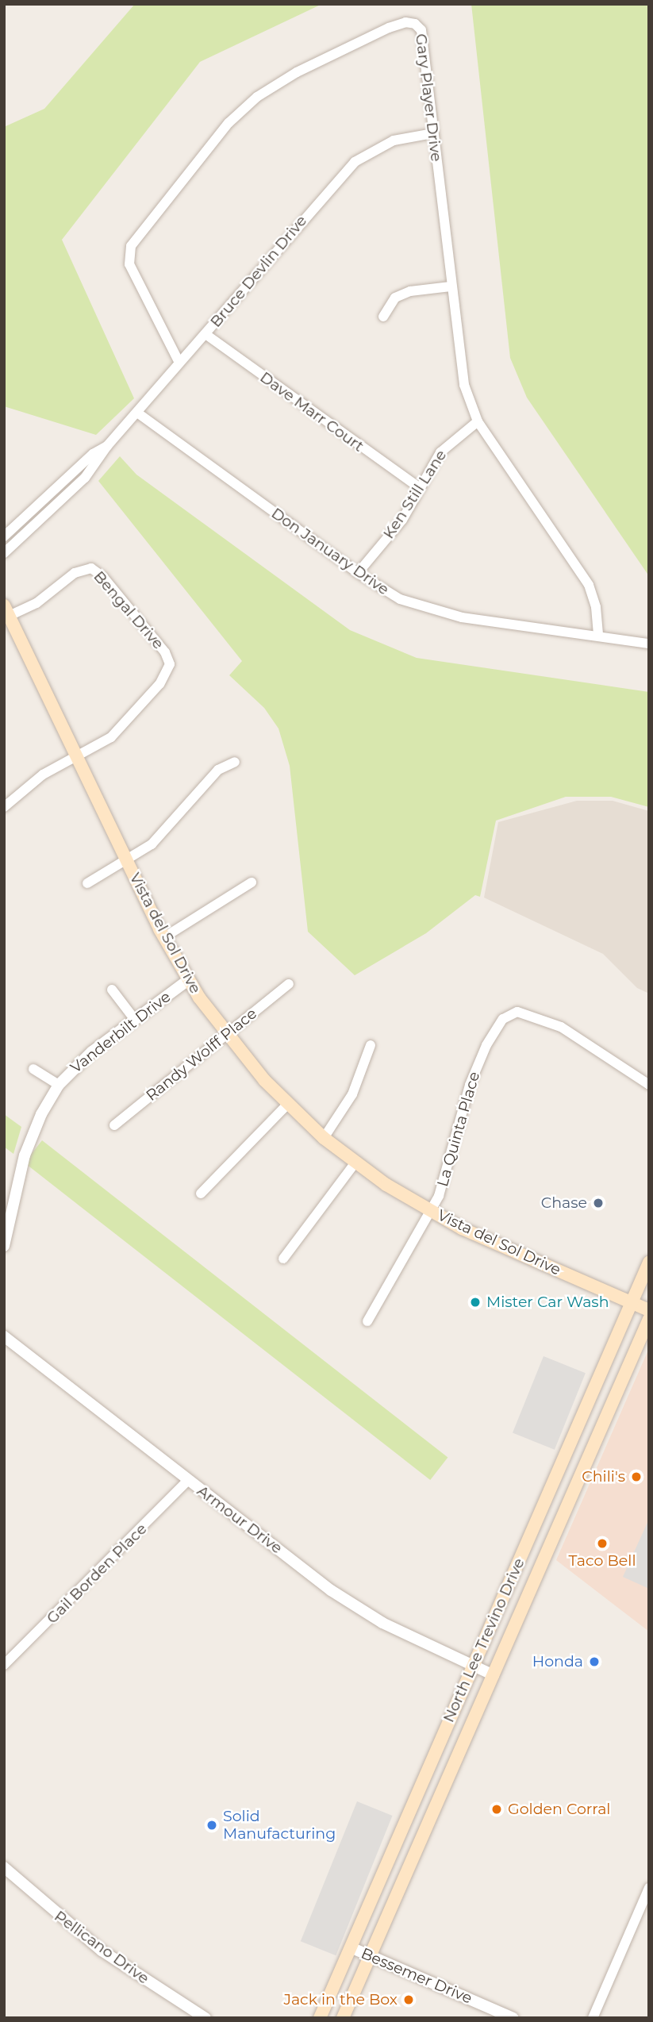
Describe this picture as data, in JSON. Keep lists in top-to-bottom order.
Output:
{
  "streets": {
    "main road": ["Vista del Sol Drive", "North Lee Trevino Drive"],
    "street": [
      "Gary Player Drive",
      "Bruce Devlin Drive",
      "Dave Marr Court",
      "Ken Still Lane",
      "Don January Drive",
      "Bengal Drive",
      "Vanderbilt Drive",
      "Randy Wolff Place",
      "La Quinta Place",
      "Armour Drive",
      "Gail Borden Place",
      "Pellicano Drive",
      "Bessemer Drive"
    ]
  },
  "crossings": [
    ["Gary Player Drive", "Bruce Devlin Drive"],
    ["Gary Player Drive", "Ken Still Lane"],
    ["Gary Player Drive", "Don January Drive"],
    ["Bruce Devlin Drive", "Dave Marr Court"],
    ["Bruce Devlin Drive", "Don January Drive"],
    ["Dave Marr Court", "Ken Still Lane"],
    ["Ken Still Lane", "Don January Drive"],
    ["Bengal Drive", "Vista del Sol Drive"],
    ["Vista del Sol Drive", "Vanderbilt Drive"],
    ["Vista del Sol Drive", "Randy Wolff Place"],
    ["Vista del Sol Drive", "La Quinta Place"],
    ["Vista del Sol Drive", "North Lee Trevino Drive"],
    ["Armour Drive", "Gail Borden Place"],
    ["Armour Drive", "North Lee Trevino Drive"],
    ["North Lee Trevino Drive", "Bessemer Drive"]
  ],
  "places": [
    "Chase",
    "Mister Car Wash",
    "Chili's",
    "Taco Bell",
    "Honda",
    "Golden Corral",
    "Solid Manufacturing",
    "Jack in the Box"
  ]
}
